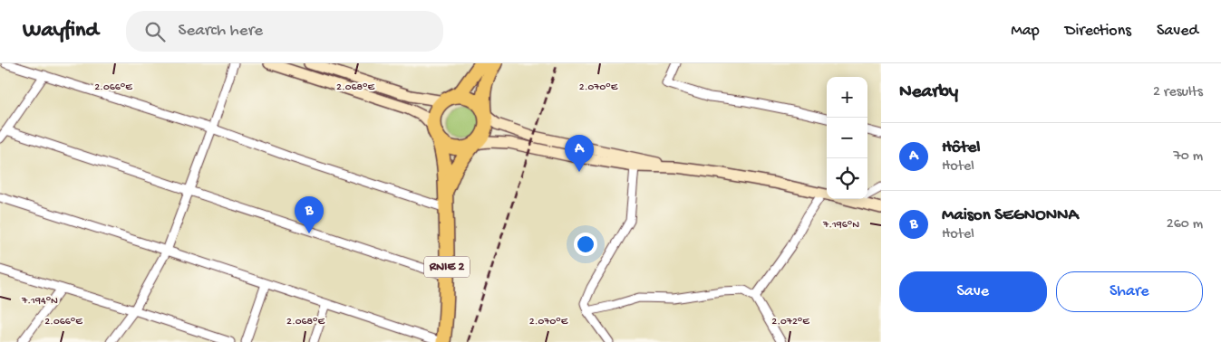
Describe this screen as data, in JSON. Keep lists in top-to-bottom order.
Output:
{
  "streets": {
    "highway": ["RNIE 2"]
  },
  "page": {
    "header": "Wayfind",
    "search": "Search here",
    "nav": ["Map", "Directions", "Saved"],
    "heading": ["Nearby", "2 results"],
    "map_buttons": ["+", "−"],
    "list": [
      {
        "mark": "A",
        "name": "Hôtel",
        "note": "Hotel",
        "value": "70 m"
      },
      {
        "mark": "B",
        "name": "Maison SEGNONNA",
        "note": "Hotel",
        "value": "260 m"
      }
    ],
    "pins": ["A", "B"],
    "buttons": ["Save", "Share"]
  },
  "coordinates": [
    "2.066°E",
    "2.068°E",
    "2.070°E",
    "7.196°N",
    "7.194°N",
    "2.072°E"
  ]
}
